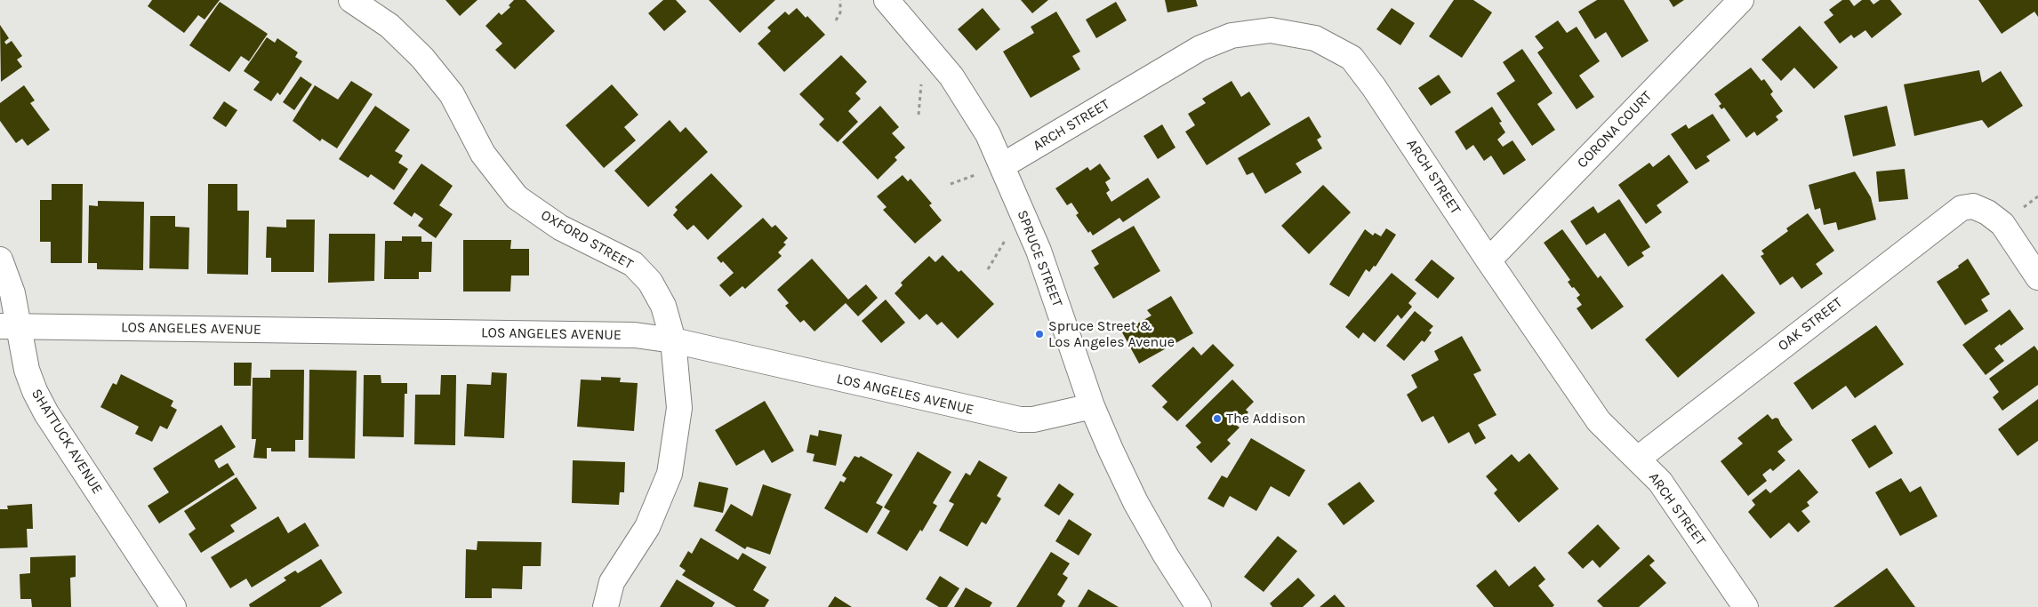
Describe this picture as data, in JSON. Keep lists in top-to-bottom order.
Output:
{
  "streets": {
    "street": [
      "ARCH STREET",
      "CORONA COURT",
      "OXFORD STREET",
      "SPRUCE STREET",
      "OAK STREET",
      "LOS ANGELES AVENUE",
      "SHATTUCK AVENUE"
    ]
  },
  "crossings": [
    ["ARCH STREET", "CORONA COURT"],
    ["ARCH STREET", "SPRUCE STREET"],
    ["ARCH STREET", "OAK STREET"],
    ["OXFORD STREET", "LOS ANGELES AVENUE"],
    ["SPRUCE STREET", "LOS ANGELES AVENUE"],
    ["LOS ANGELES AVENUE", "SHATTUCK AVENUE"]
  ],
  "places": ["Spruce Street & Los Angeles Avenue", "The Addison"]
}
